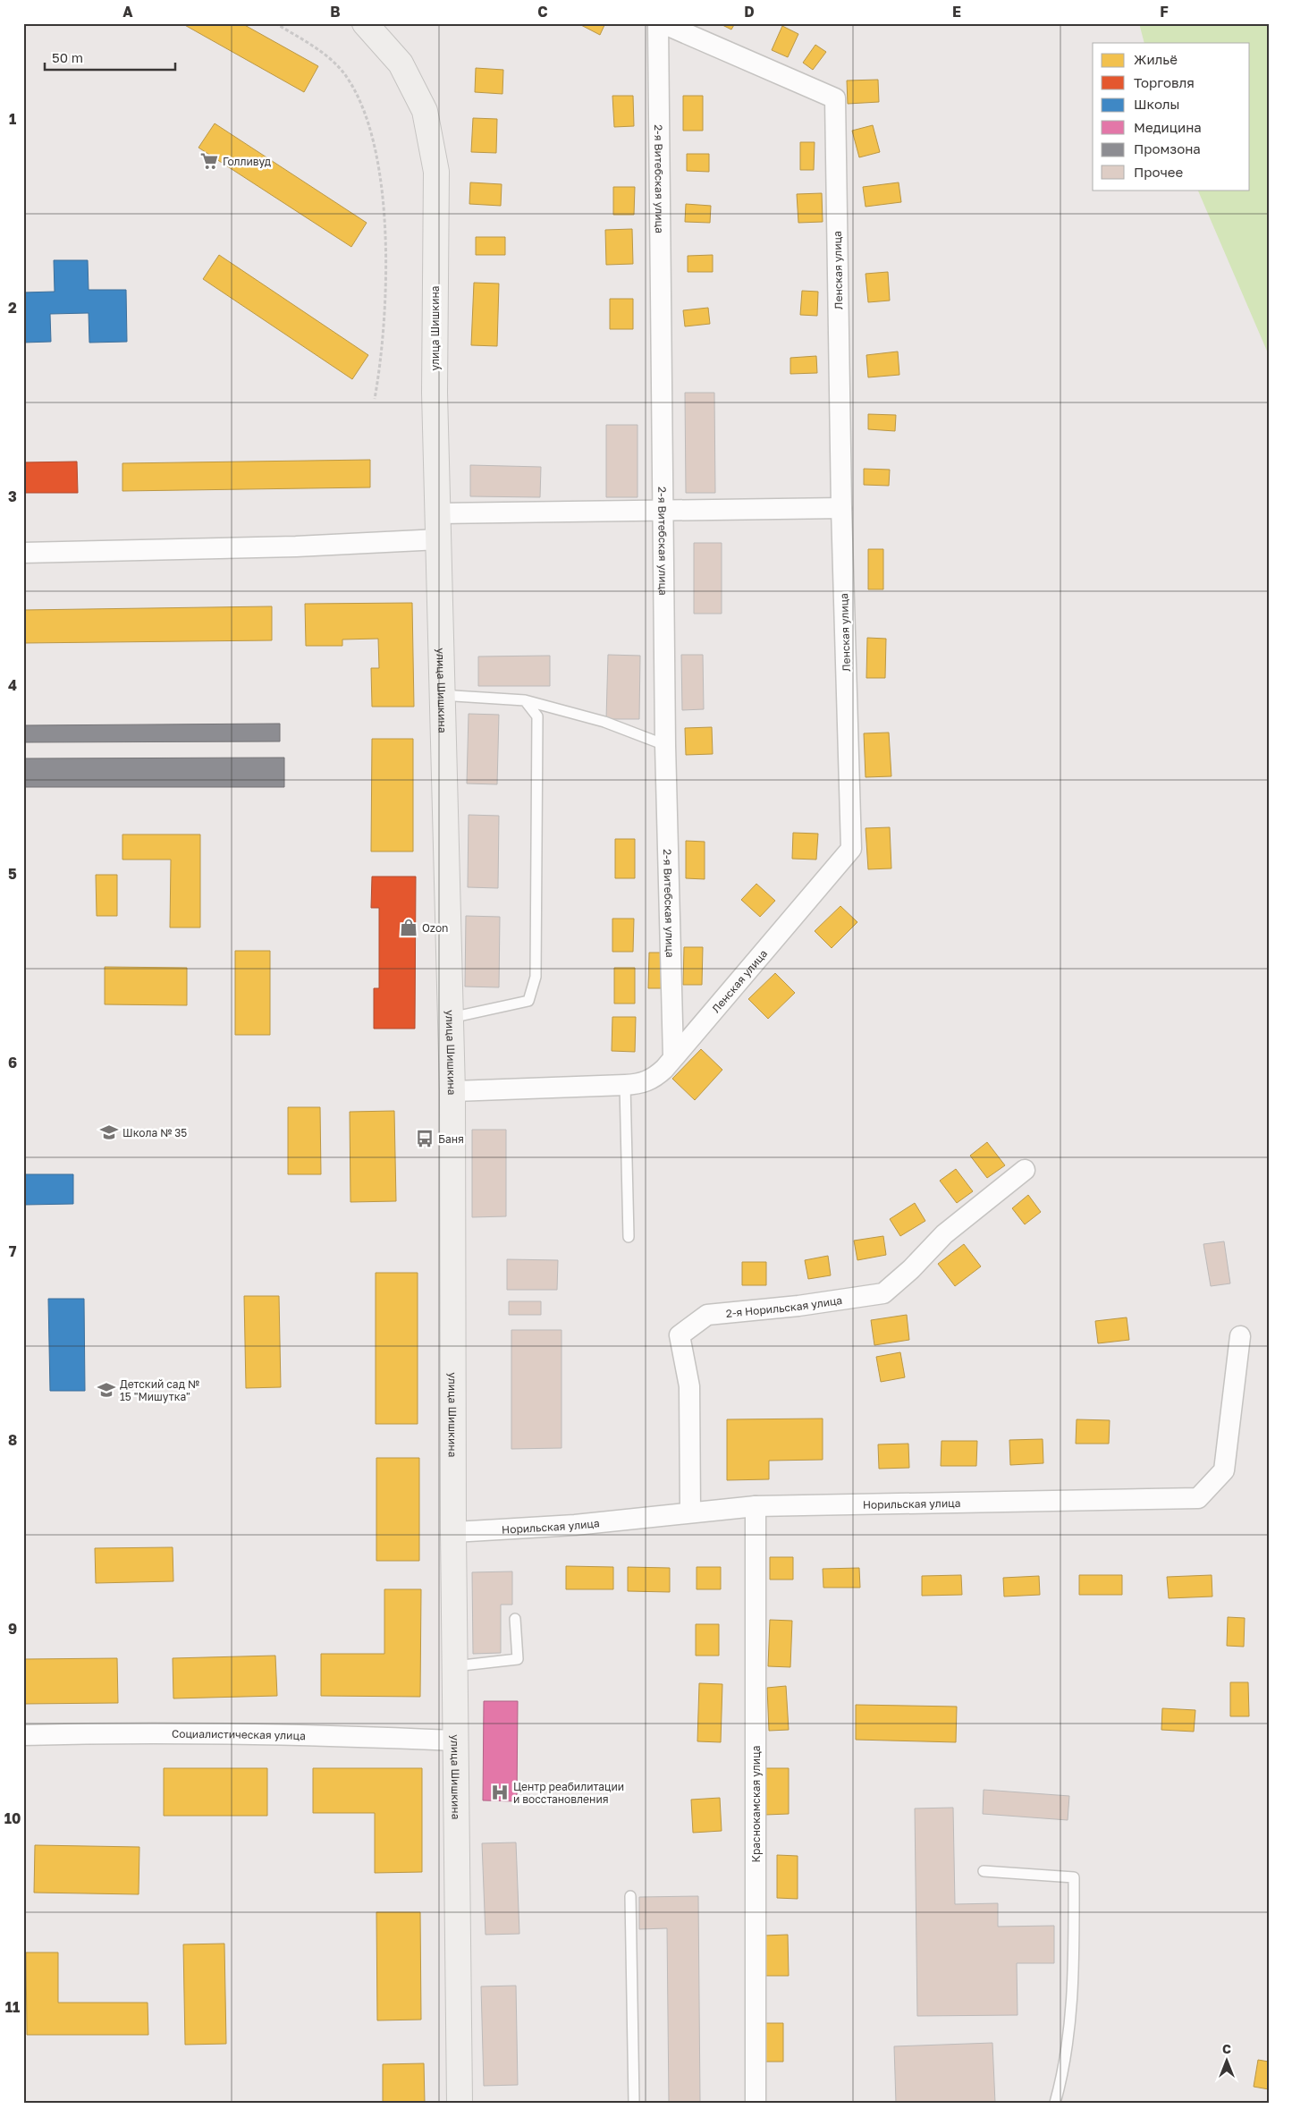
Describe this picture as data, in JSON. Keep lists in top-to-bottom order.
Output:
{
  "streets": {
    "main road": ["улица Шишкина"],
    "street": [
      "2-я Витебская улица",
      "Ленская улица",
      "2-я Норильская улица",
      "Норильская улица",
      "Социалистическая улица",
      "Краснокамская улица"
    ]
  },
  "crossings": [
    ["2-я Витебская улица", "Ленская улица"],
    ["Ленская улица", "улица Шишкина"],
    ["улица Шишкина", "Норильская улица"],
    ["улица Шишкина", "Социалистическая улица"],
    ["2-я Норильская улица", "Норильская улица"],
    ["Норильская улица", "Краснокамская улица"]
  ],
  "places": {
    "supermarket": ["Голливуд"],
    "shop": ["Ozon"],
    "school or university": ["Школа № 35", "Детский сад № 15 \"Мишутка\""],
    "bus stop": ["Баня"],
    "hospital": ["Центр реабилитации и восстановления"]
  },
  "legend": [
    "Жильё",
    "Торговля",
    "Школы",
    "Медицина",
    "Промзона",
    "Прочее"
  ],
  "scale_bar": "50 m",
  "north": "top",
  "grid": {
    "columns": [
      "A",
      "B",
      "C",
      "D",
      "E",
      "F"
    ],
    "rows": [
      "1",
      "2",
      "3",
      "4",
      "5",
      "6",
      "7",
      "8",
      "9",
      "10",
      "11"
    ]
  }
}
